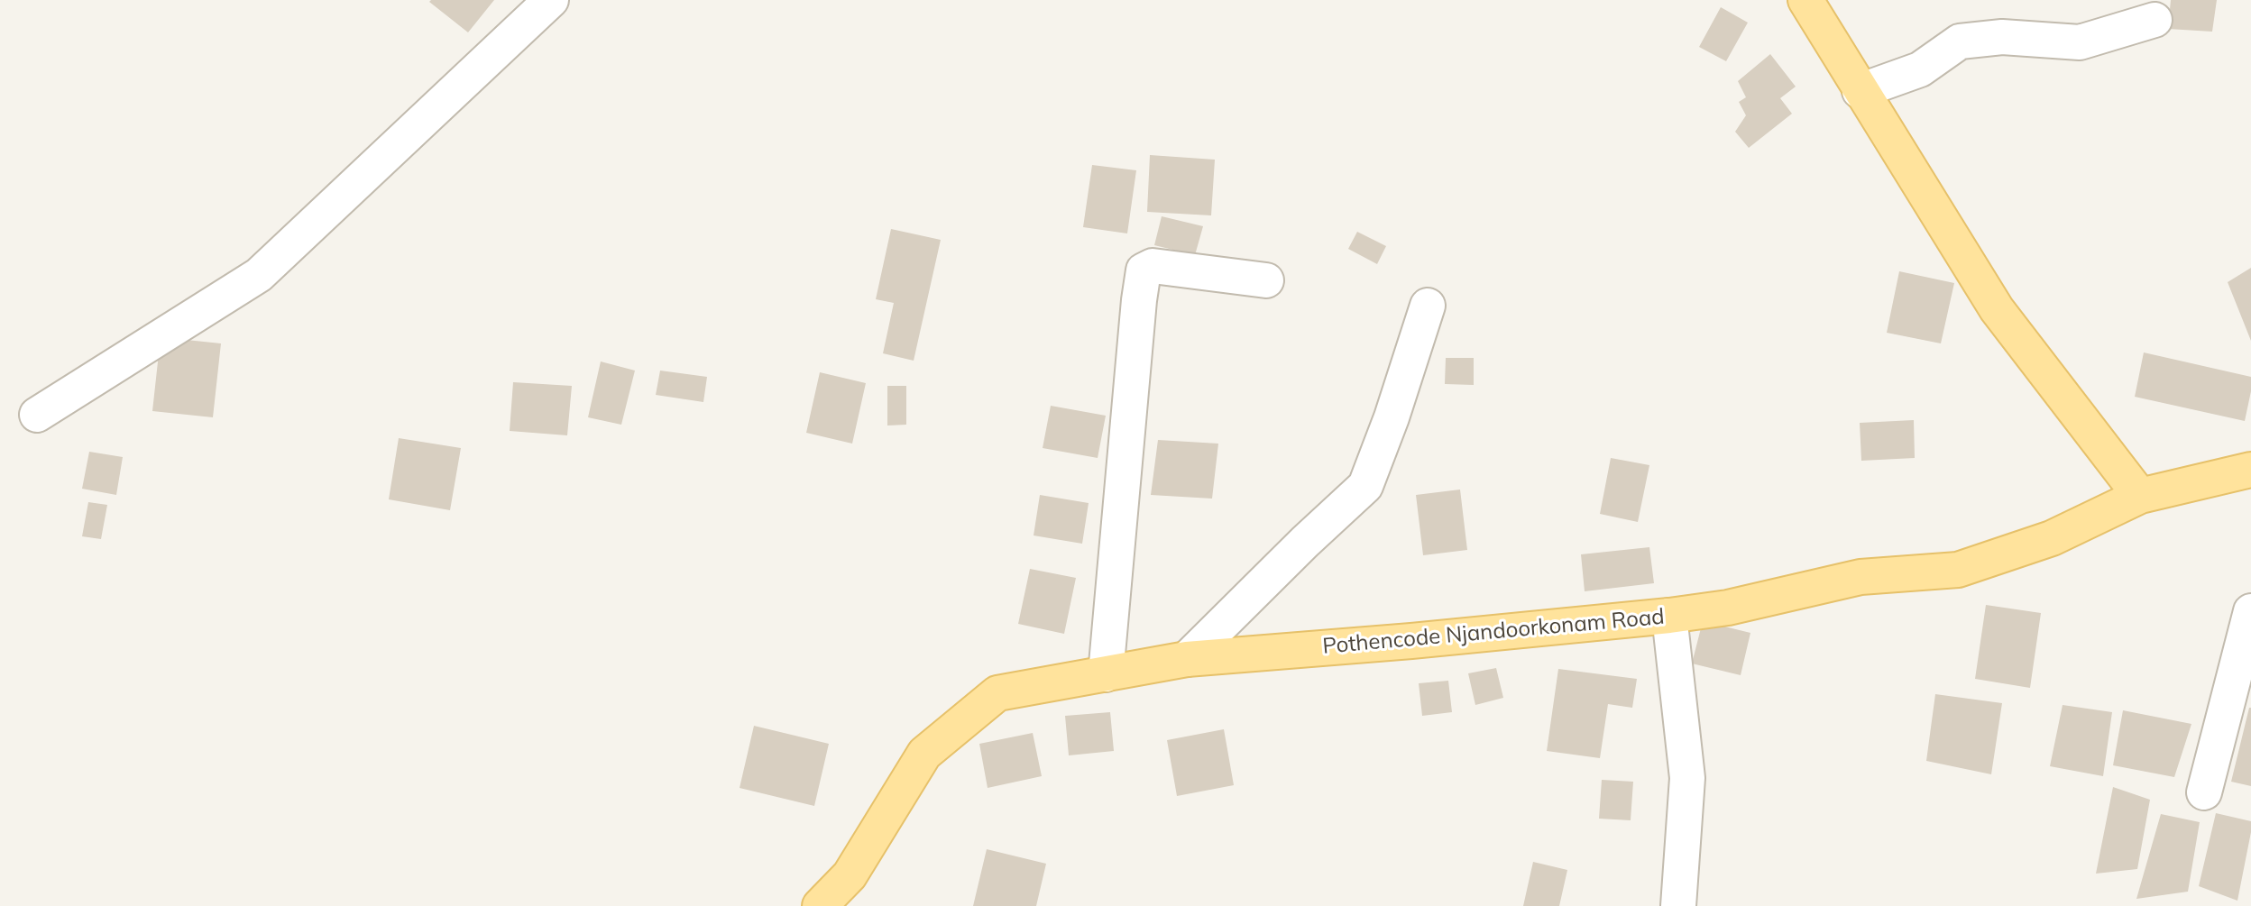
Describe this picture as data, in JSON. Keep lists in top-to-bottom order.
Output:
{
  "streets": {
    "main road": ["Pothencode Njandoorkonam Road"]
  }
}
